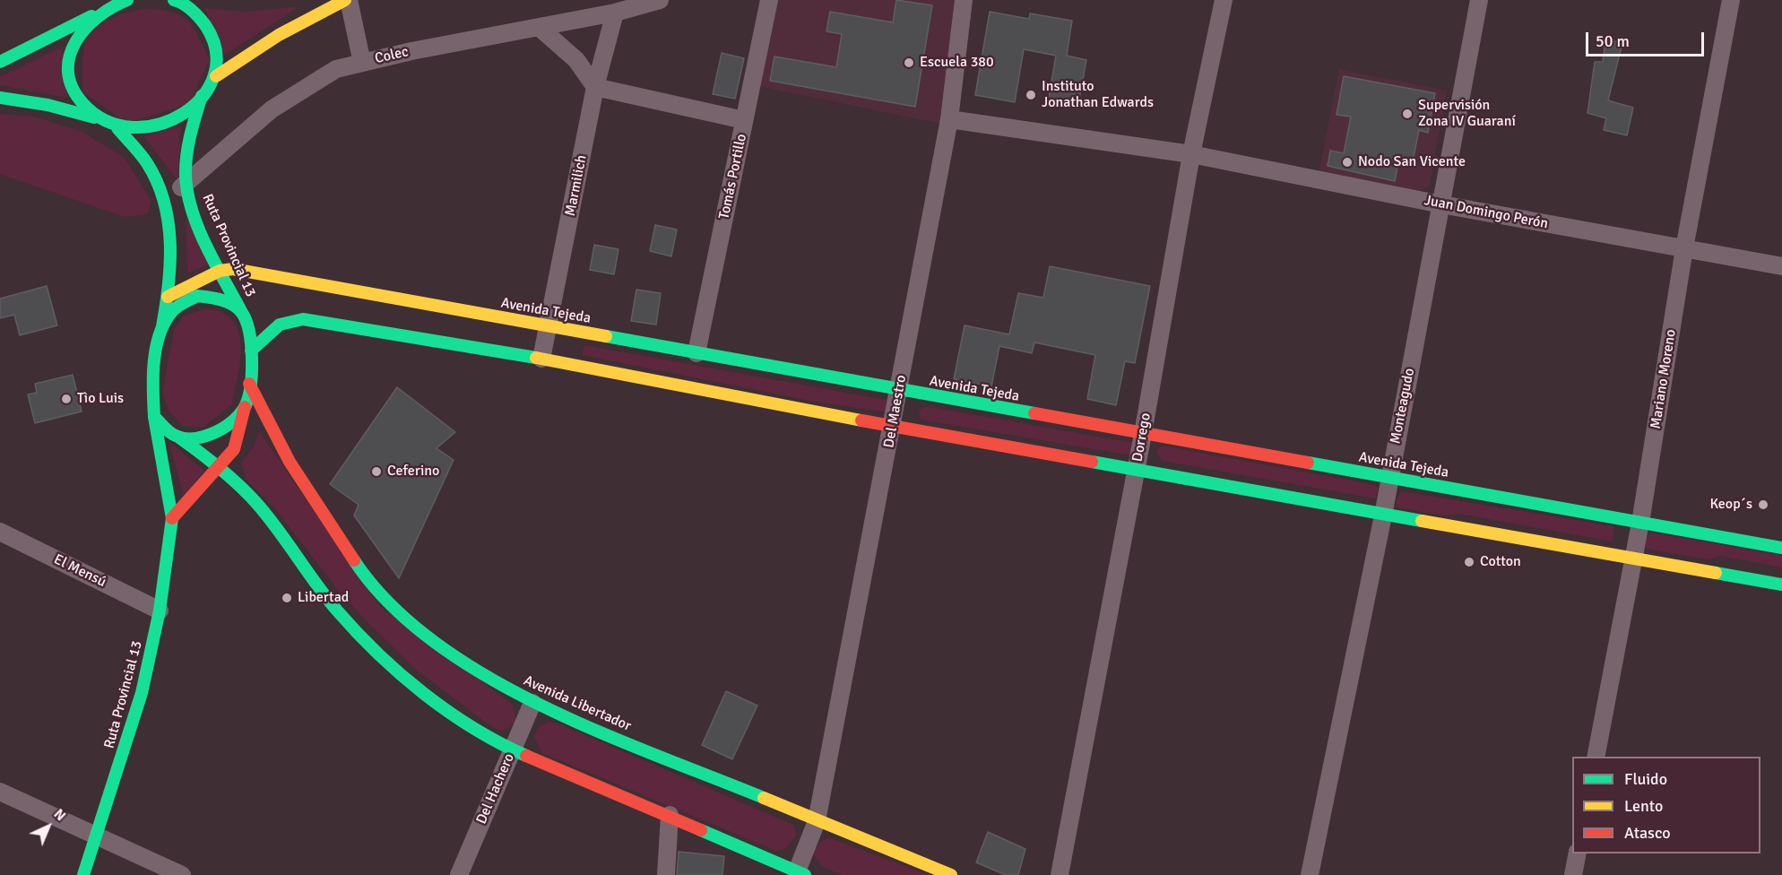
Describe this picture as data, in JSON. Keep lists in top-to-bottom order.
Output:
{
  "streets": {
    "main road": ["Ruta Provincial 13", "Avenida Tejeda", "Avenida Libertador"],
    "street": [
      "Colec",
      "Tomás Portillo",
      "Marmilich",
      "Juan Domingo Perón",
      "Mariano Moreno",
      "Monteagudo",
      "Del Maestro",
      "Dorrego",
      "El Mensú",
      "Del Hachero"
    ]
  },
  "crossings": [
    ["Colec", "Marmilich"],
    ["Colec", "Ruta Provincial 13"],
    ["Tomás Portillo", "Avenida Tejeda"],
    ["Marmilich", "Avenida Tejeda"],
    ["Juan Domingo Perón", "Mariano Moreno"],
    ["Juan Domingo Perón", "Monteagudo"],
    ["Juan Domingo Perón", "Del Maestro"],
    ["Juan Domingo Perón", "Dorrego"],
    ["Ruta Provincial 13", "Avenida Tejeda"],
    ["Ruta Provincial 13", "El Mensú"],
    ["Ruta Provincial 13", "Avenida Libertador"],
    ["Avenida Tejeda", "Mariano Moreno"],
    ["Avenida Tejeda", "Monteagudo"],
    ["Avenida Tejeda", "Del Maestro"],
    ["Avenida Tejeda", "Dorrego"],
    ["Del Maestro", "Avenida Libertador"],
    ["Avenida Libertador", "Del Hachero"]
  ],
  "places": [
    "Escuela 380",
    "Instituto Jonathan Edwards",
    "Supervisión Zona IV Guaraní",
    "Nodo San Vicente",
    "Tìo Luis",
    "Ceferino",
    "Keop´s",
    "Cotton",
    "Libertad"
  ],
  "legend": ["Fluido", "Lento", "Atasco"],
  "scale_bar": "50 m",
  "north": "top right"
}
